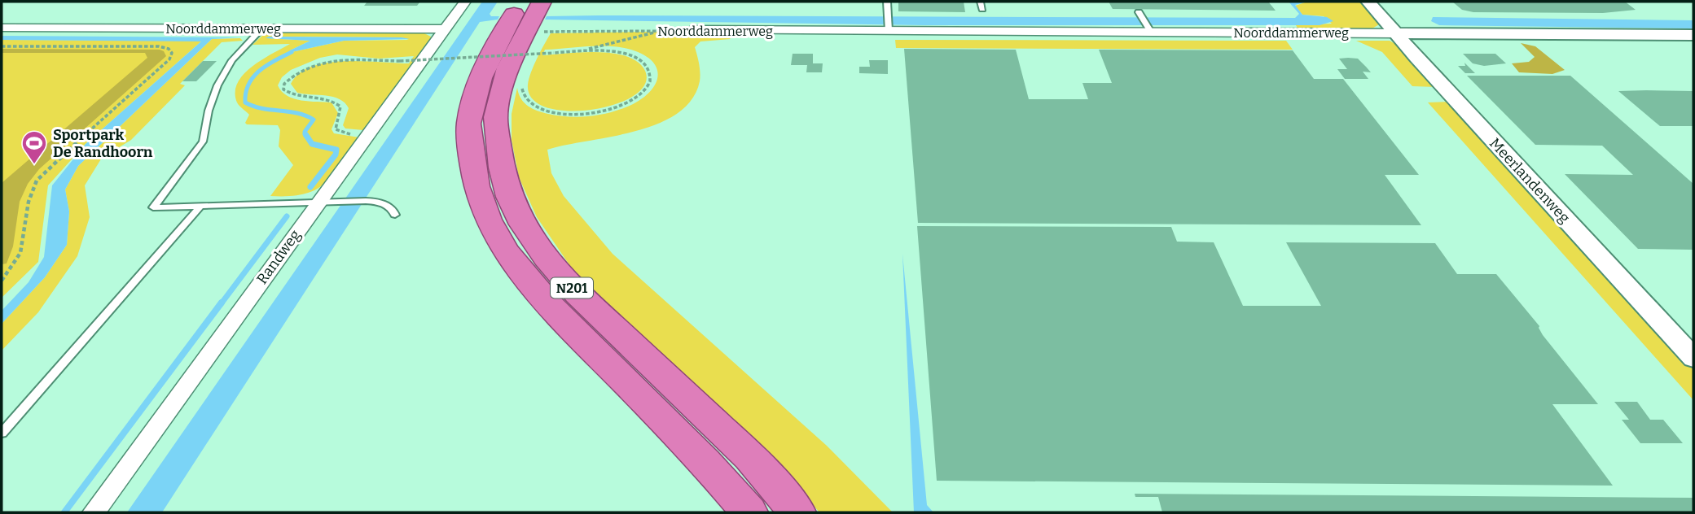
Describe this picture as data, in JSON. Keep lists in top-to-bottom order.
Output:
{
  "streets": {
    "highway": ["N201"],
    "street": ["Noorddammerweg", "Meerlandenweg", "Randweg"]
  },
  "crossings": [
    ["Noorddammerweg", "Meerlandenweg"],
    ["Noorddammerweg", "Randweg"]
  ],
  "places": {
    "sports": ["Sportpark De Randhoorn"]
  }
}
